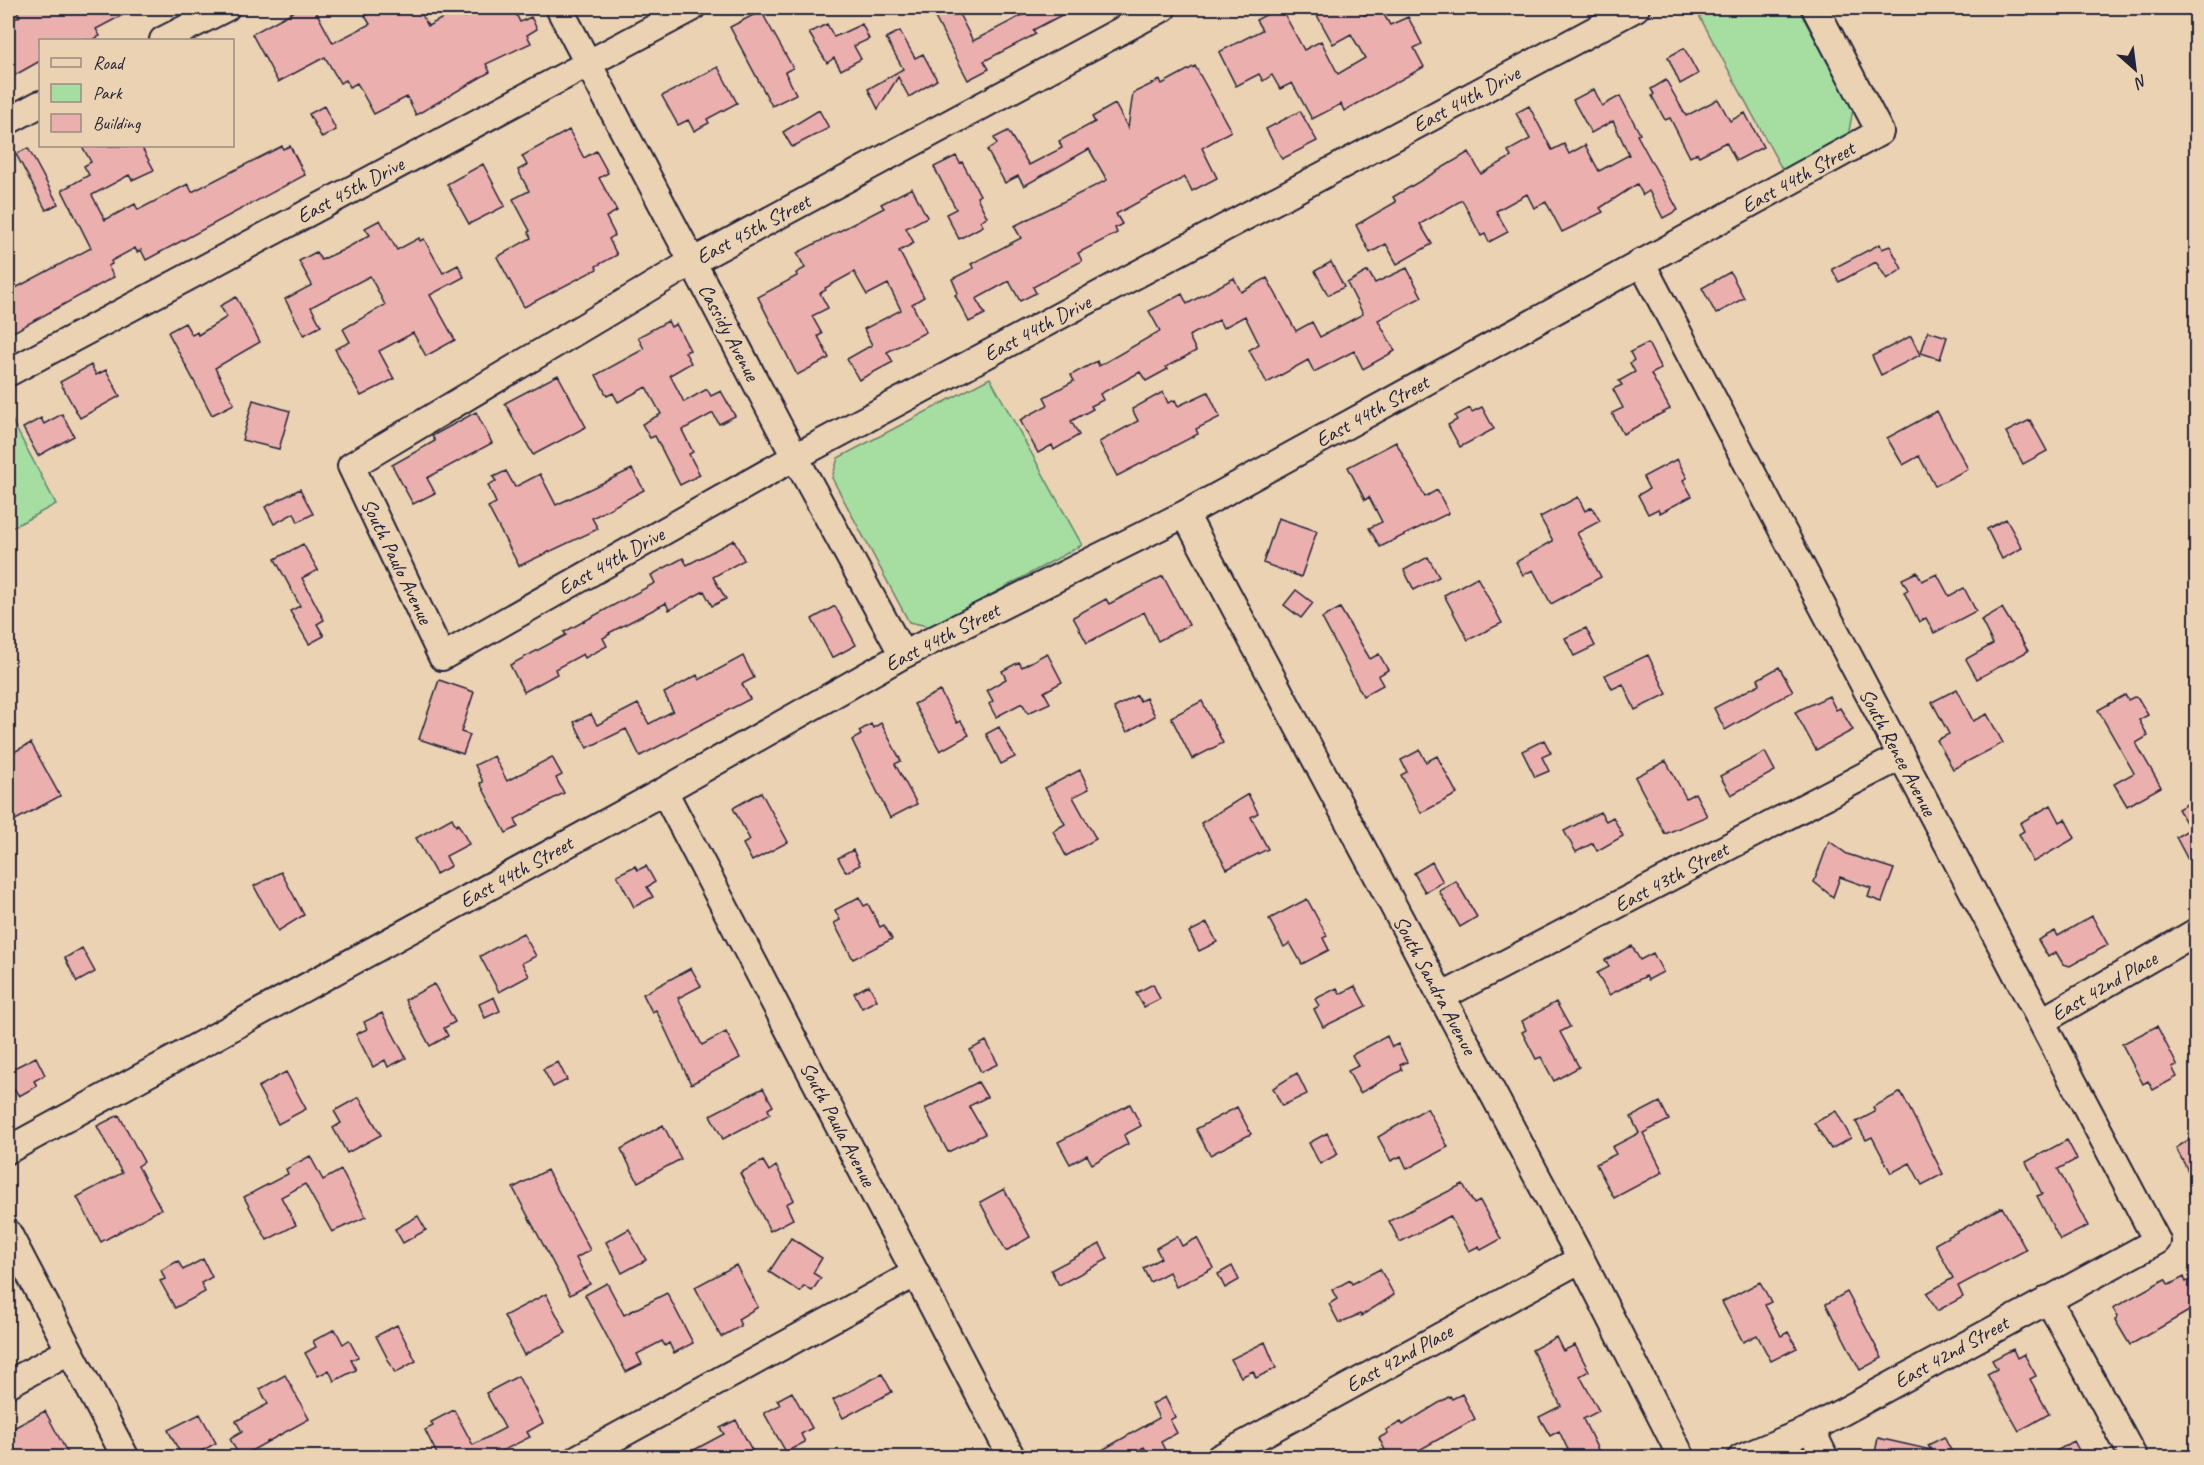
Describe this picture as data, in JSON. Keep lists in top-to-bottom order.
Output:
{
  "streets": {
    "street": [
      "East 44th Drive",
      "East 44th Street",
      "East 45th Drive",
      "East 45th Street",
      "Cassidy Avenue",
      "South Paulo Avenue",
      "South Renee Avenue",
      "East 43th Street",
      "South Sandra Avenue",
      "East 42nd Place",
      "South Paula Avenue",
      "East 42nd Street"
    ]
  },
  "crossings": [
    ["East 44th Drive", "Cassidy Avenue"],
    ["East 44th Drive", "South Paulo Avenue"],
    ["East 44th Street", "Cassidy Avenue"],
    ["East 44th Street", "South Renee Avenue"],
    ["East 44th Street", "South Sandra Avenue"],
    ["East 44th Street", "South Paula Avenue"],
    ["East 45th Drive", "Cassidy Avenue"],
    ["East 45th Street", "Cassidy Avenue"],
    ["East 45th Street", "South Paulo Avenue"],
    ["South Renee Avenue", "East 43th Street"],
    ["South Renee Avenue", "East 42nd Place"],
    ["South Renee Avenue", "East 42nd Street"],
    ["East 43th Street", "South Sandra Avenue"],
    ["South Sandra Avenue", "East 42nd Place"]
  ],
  "legend": ["Road", "Park", "Building"],
  "north": "bottom right"
}
